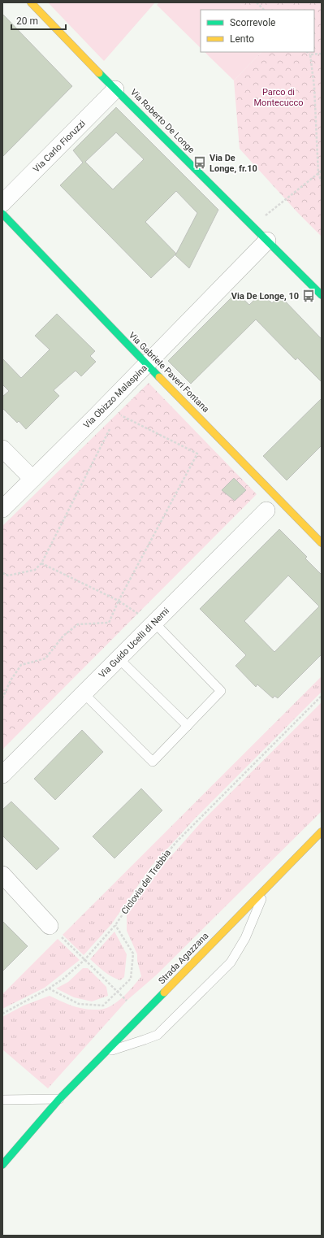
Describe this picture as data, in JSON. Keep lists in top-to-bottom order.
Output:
{
  "streets": {
    "street": [
      "Via Roberto De Longe",
      "Via Carlo Fioruzzi",
      "Via Gabriele Paveri Fontana",
      "Via Obizzo Malaspina",
      "Via Guido Ucelli di Nemi",
      "Strada Agazzana"
    ],
    "path": ["Ciclovia del Trebbia"]
  },
  "crossings": [
    ["Via Roberto De Longe", "Via Carlo Fioruzzi"],
    ["Via Roberto De Longe", "Via Obizzo Malaspina"],
    ["Via Gabriele Paveri Fontana", "Via Obizzo Malaspina"]
  ],
  "parks": ["Parco di Montecucco"],
  "places": {
    "bus stop": ["Via De Longe, fr.10", "Via De Longe, 10"]
  },
  "legend": ["Scorrevole", "Lento"],
  "scale_bar": "20 m"
}
